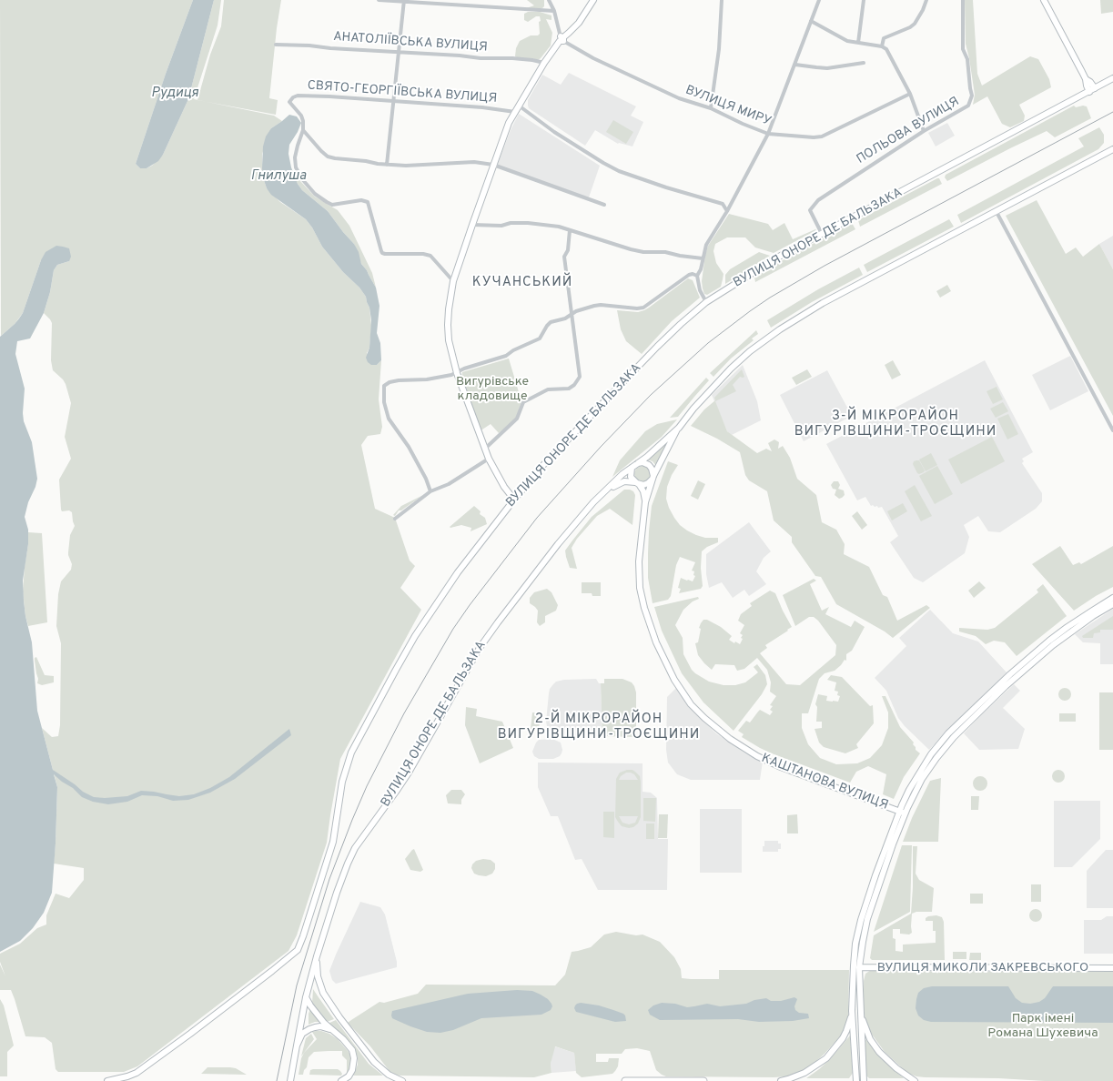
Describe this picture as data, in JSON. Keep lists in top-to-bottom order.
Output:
{
  "streets": {
    "street": [
      "АНАТОЛІЇВСЬКА ВУЛИЦЯ",
      "СВЯТО-ГЕОРГІЇВСЬКА ВУЛИЦЯ",
      "ВУЛИЦЯ МИРУ",
      "ПОЛЬОВА ВУЛИЦЯ",
      "ВУЛИЦЯ ОНОРЕ ДЕ БАЛЬЗАКА",
      "КАШТАНОВА ВУЛИЦЯ",
      "ВУЛИЦЯ МИКОЛИ ЗАКРЕВСЬКОГО"
    ]
  },
  "crossings": [
    ["ПОЛЬОВА ВУЛИЦЯ", "ВУЛИЦЯ ОНОРЕ ДЕ БАЛЬЗАКА"],
    ["ВУЛИЦЯ ОНОРЕ ДЕ БАЛЬЗАКА", "КАШТАНОВА ВУЛИЦЯ"]
  ],
  "districts": ["КУЧАНСЬКИЙ", "3-Й МІКРОРАЙОН ВИГУРІВЩИНИ-ТРОЄЩИНИ", "2-Й МІКРОРАЙОН ВИГУРІВЩИНИ-ТРОЄЩИНИ"],
  "water": ["Рудиця", "Гнилуша"],
  "parks": ["Вигурівське кладовище", "Парк імені Романа Шухевича"]
}
